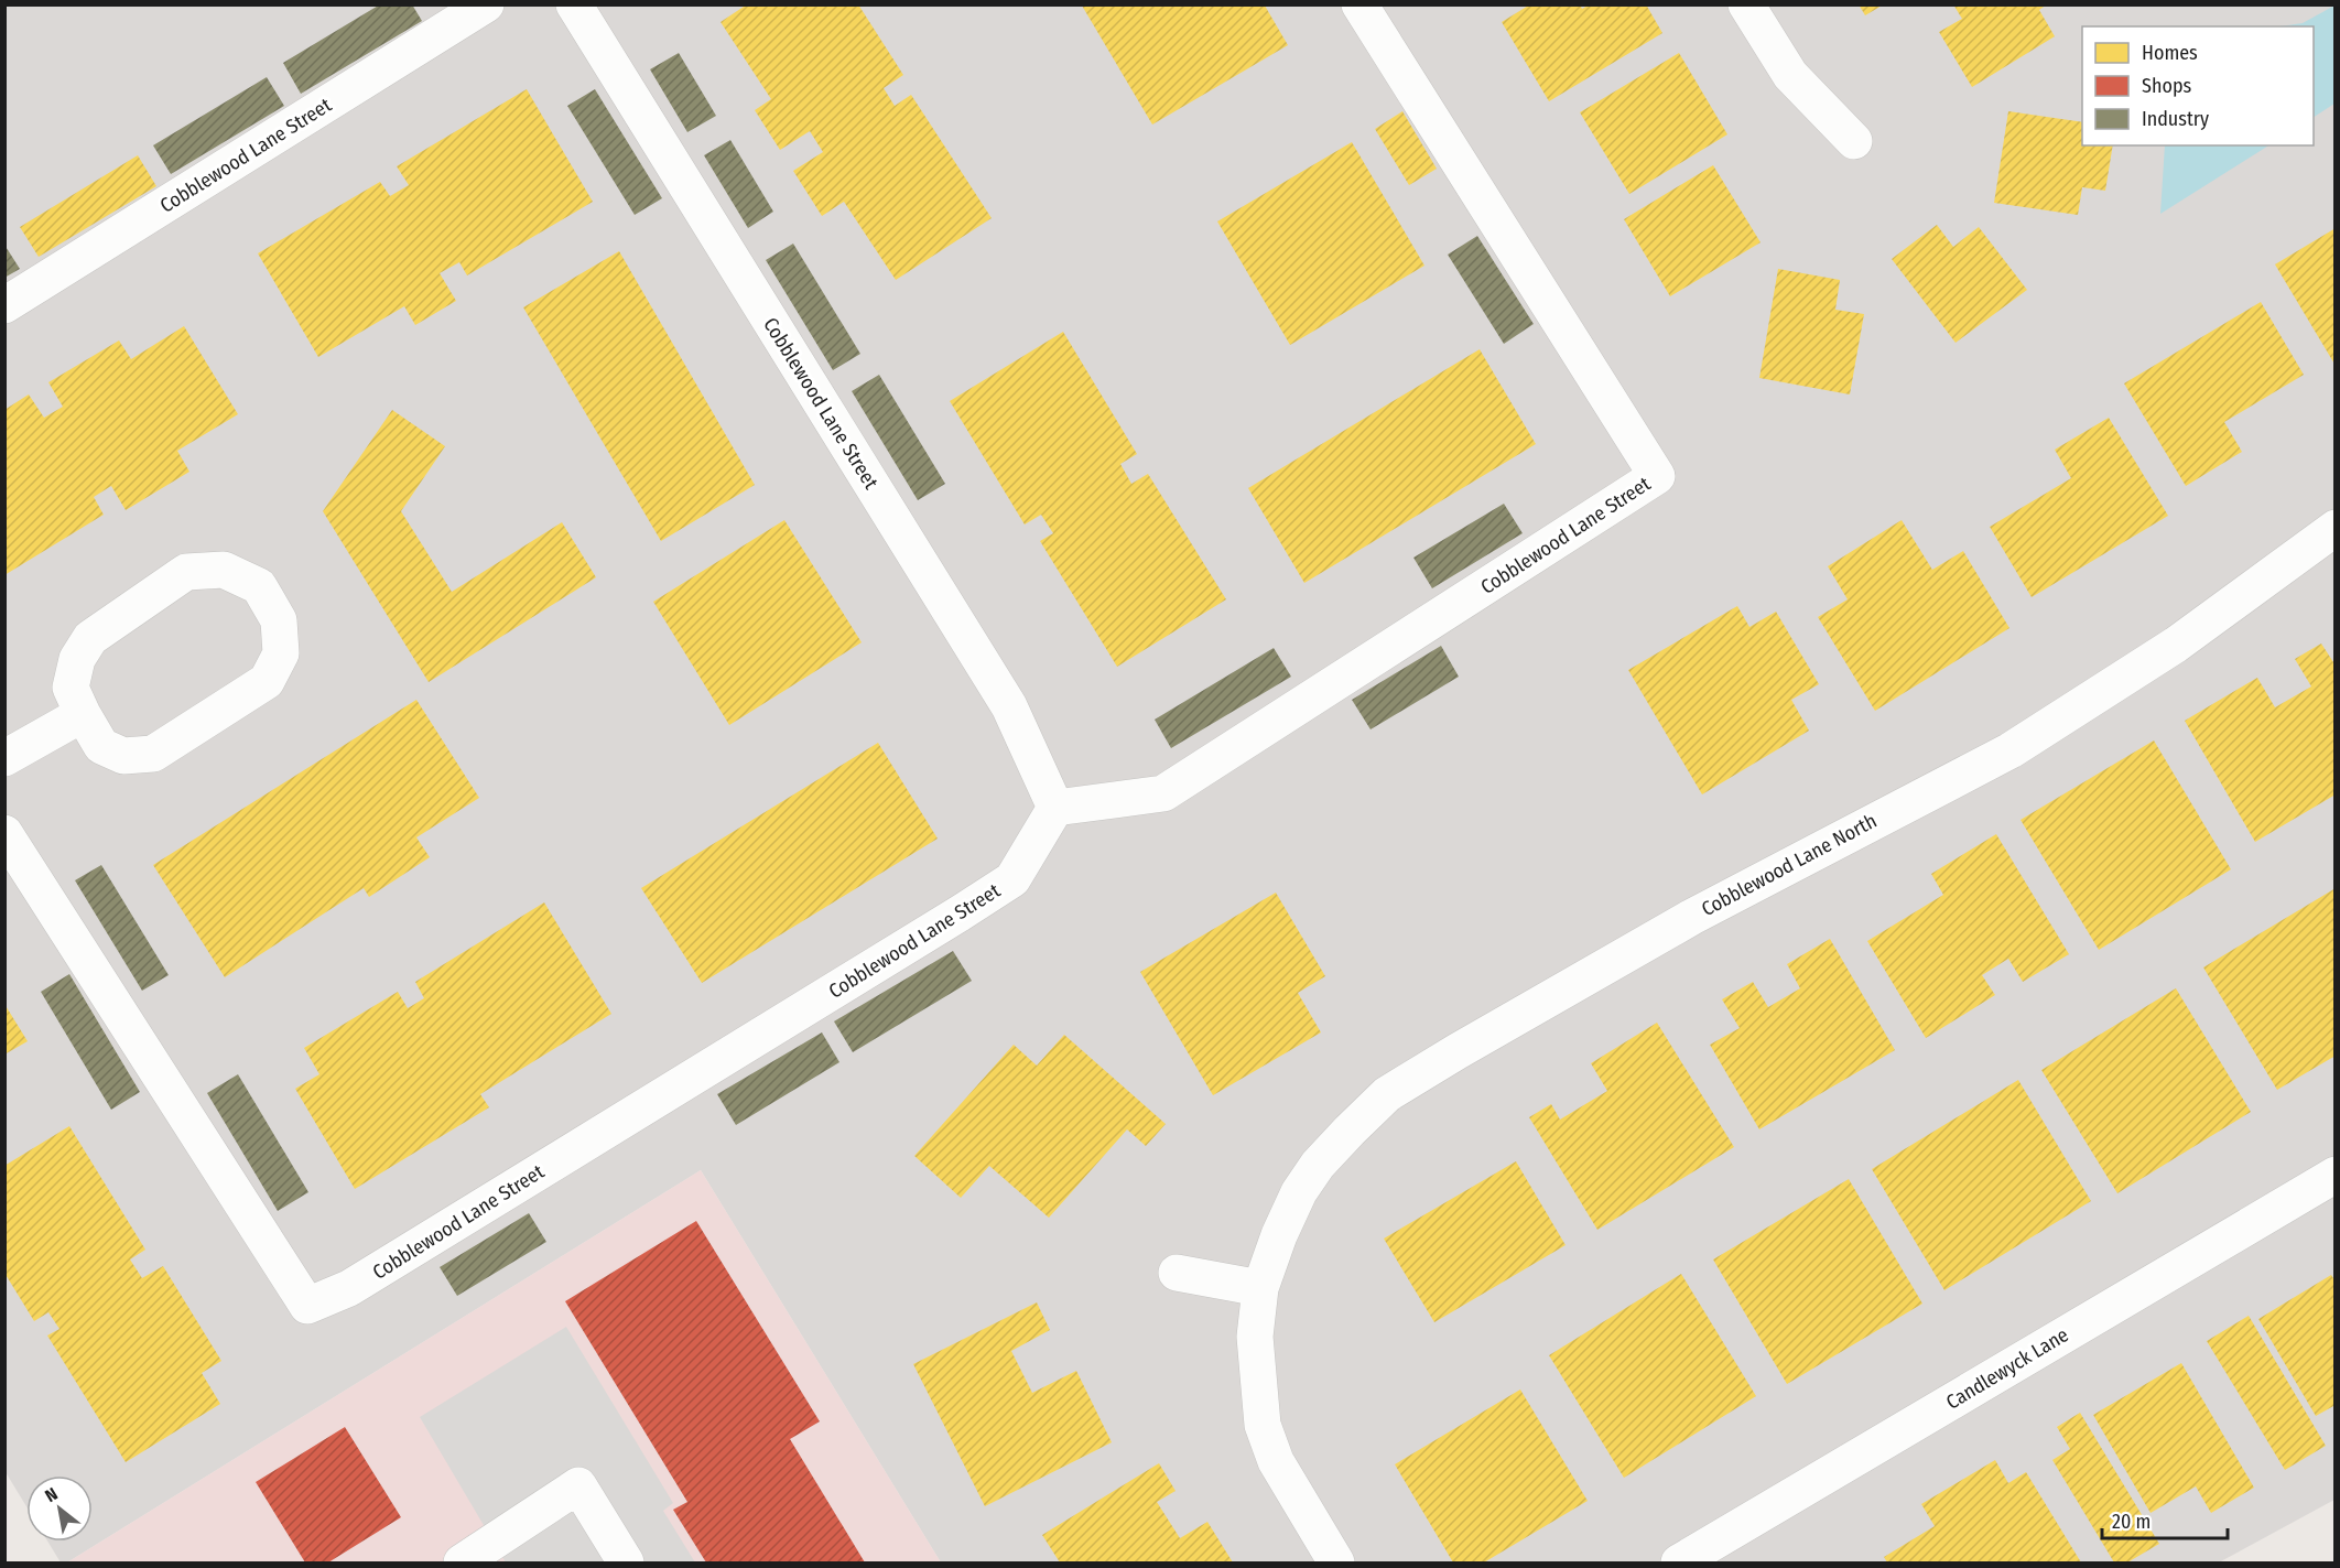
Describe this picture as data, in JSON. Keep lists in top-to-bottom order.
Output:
{
  "streets": {
    "street": ["Cobblewood Lane Street", "Cobblewood Lane North", "Candlewyck Lane"]
  },
  "legend": ["Homes", "Shops", "Industry"],
  "scale_bar": "20 m",
  "north": "top left"
}
